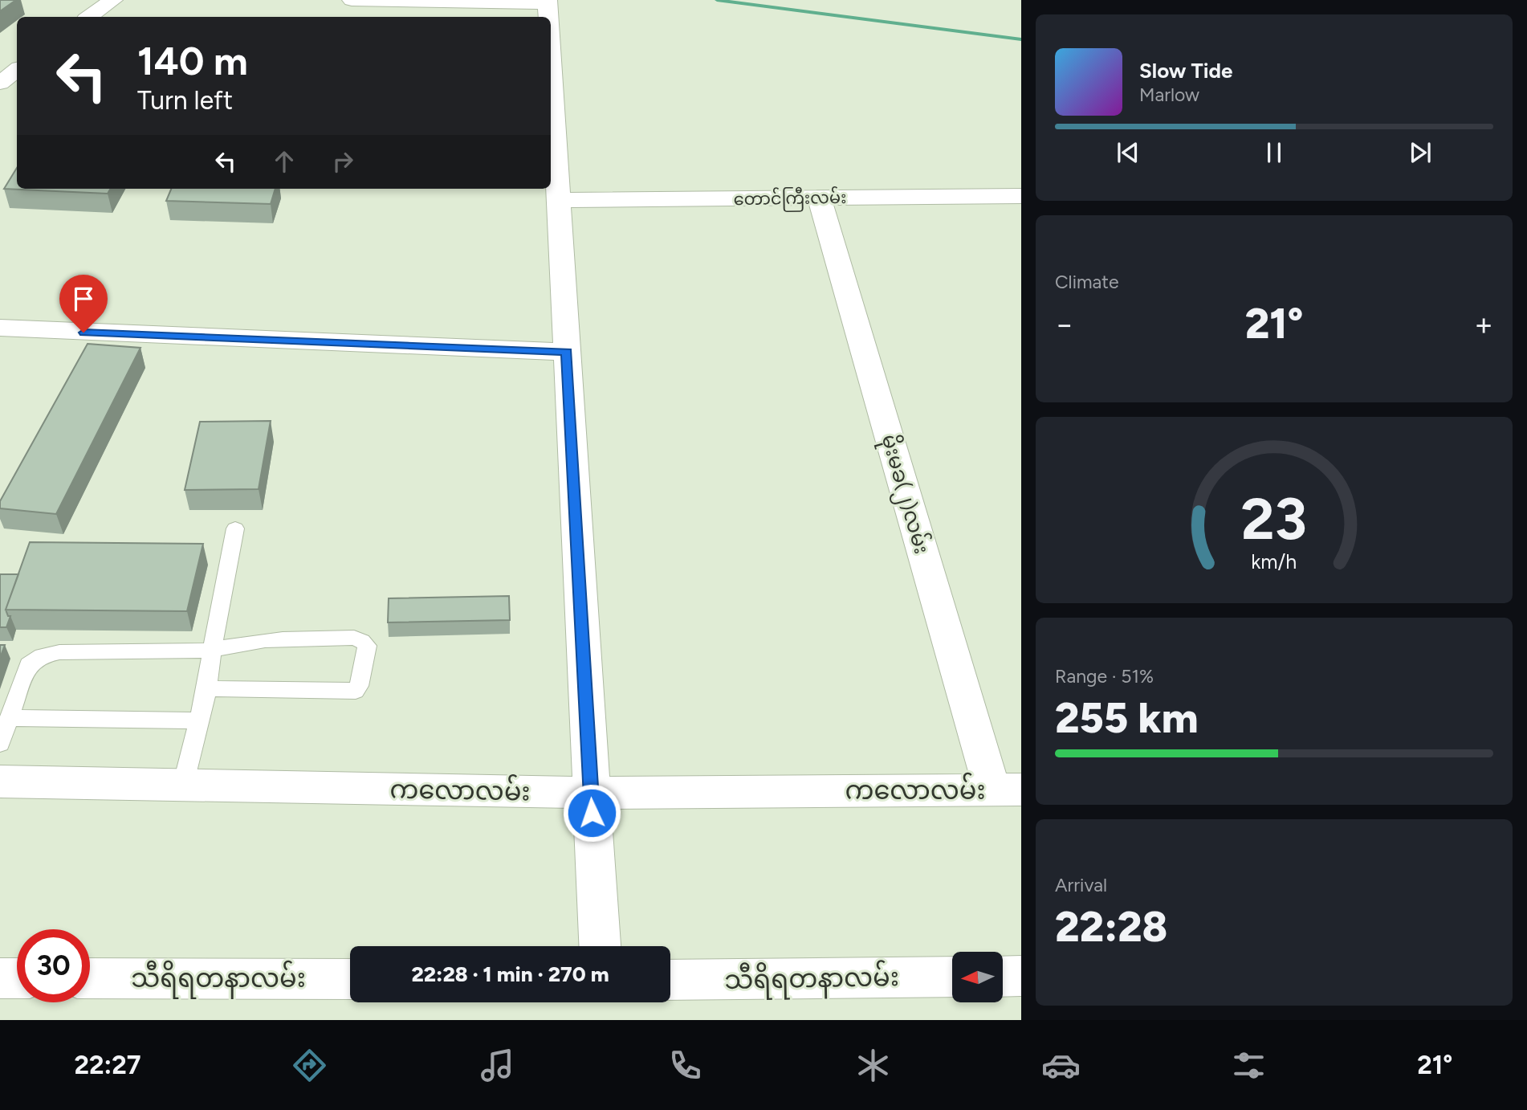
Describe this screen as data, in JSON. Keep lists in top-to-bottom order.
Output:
{
  "streets": {
    "street": [
      "တောင်ကြီးလမ်း",
      "မိုးမခ(၂)လမ်း",
      "ကလောလမ်း",
      "သီရိရတနာလမ်း"
    ]
  },
  "crossings": [
    ["တောင်ကြီးလမ်း", "မိုးမခ(၂)လမ်း"],
    ["မိုးမခ(၂)လမ်း", "ကလောလမ်း"]
  ],
  "north": "left",
  "page": {
    "turn": ["140 m", "Turn left"],
    "song": ["Slow Tide", "Marlow"],
    "tile": [
      "Climate",
      ["Range · 51%", "255 km"],
      ["Arrival", "22:28"]
    ],
    "heat": ["−", "21°", "+"],
    "limit": "30",
    "trip": "22:28 · 1 min · 270 m",
    "tabs": ["22:27", "21°"],
    "gauge": ["23", "km/h"]
  }
}
